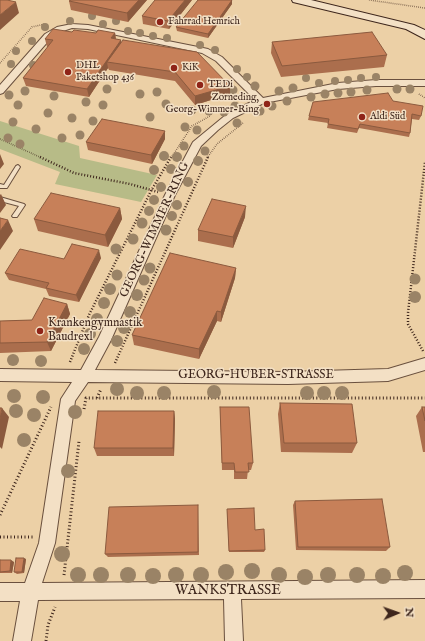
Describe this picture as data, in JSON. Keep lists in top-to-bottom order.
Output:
{
  "streets": {
    "street": ["GEORG-WIMMER-RING", "GEORG-HUBER-STRASSE", "WANKSTRASSE"]
  },
  "crossings": [
    ["GEORG-WIMMER-RING", "GEORG-HUBER-STRASSE"],
    ["GEORG-WIMMER-RING", "WANKSTRASSE"]
  ],
  "places": [
    "Fahrrad Hemrich",
    "KiK",
    "DHL Paketshop 436",
    "TEDi",
    "Zorneding, Georg-Wimmer-Ring",
    "Aldi Süd",
    "Krankengymnastik Baudrexl"
  ],
  "north": "right"
}
